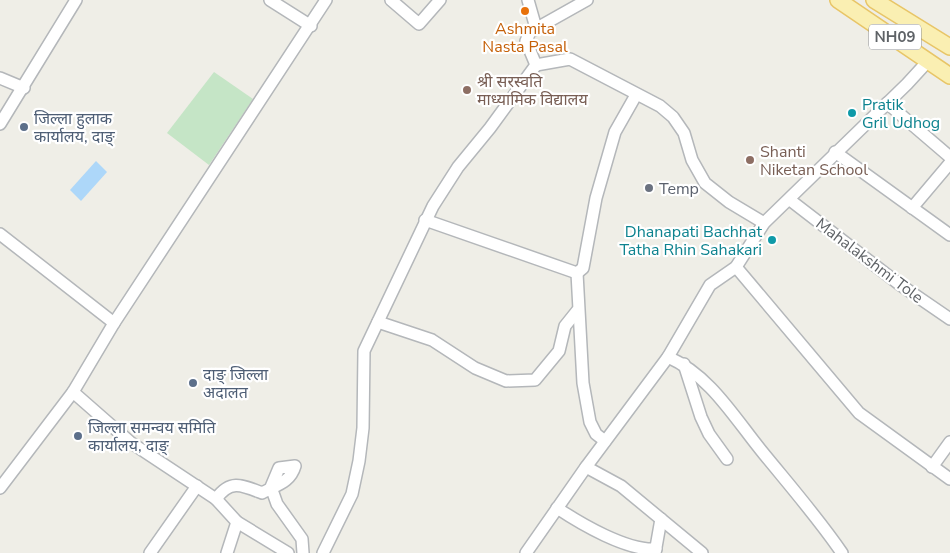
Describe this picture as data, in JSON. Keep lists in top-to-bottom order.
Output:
{
  "streets": {
    "main road": ["NH09"],
    "street": ["Mahalakshmi Tole"]
  },
  "places": [
    "Ashmita Nasta Pasal",
    "श्री सरस्वति माध्यामिक विद्यालय",
    "Pratik Gril Udhog",
    "जिल्ला हुलाक कार्यालय, दाङ्",
    "Shanti Niketan School",
    "Temp",
    "Dhanapati Bachhat Tatha Rhin Sahakari",
    "दाङ् जिल्ला अदालत",
    "जिल्ला समन्वय समिति कार्यालय, दाङ्"
  ]
}
